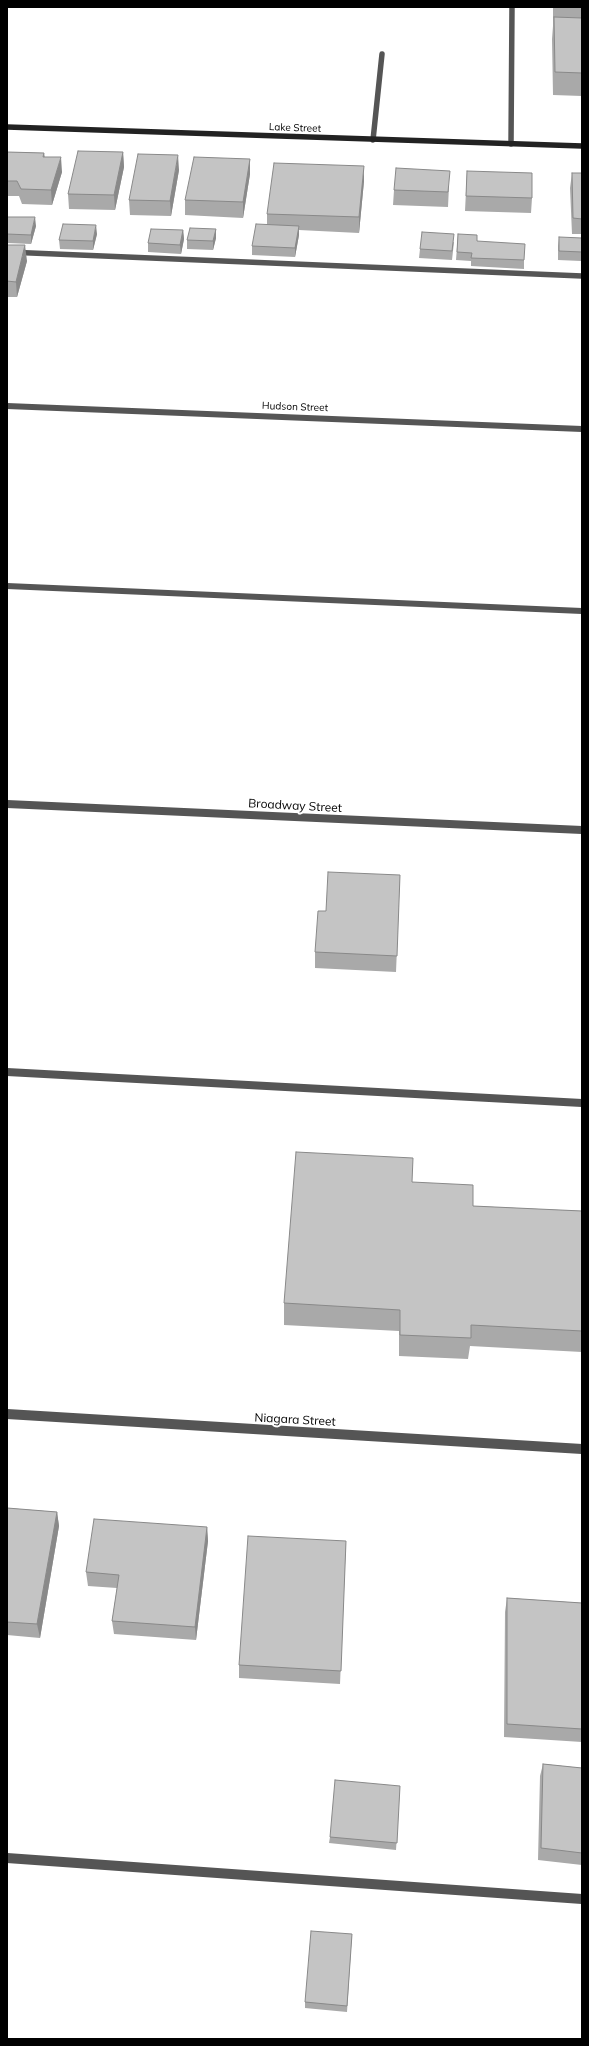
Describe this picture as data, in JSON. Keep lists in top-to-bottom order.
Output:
{
  "streets": {
    "street": [
      "Lake Street",
      "Hudson Street",
      "Broadway Street",
      "Niagara Street"
    ]
  }
}
